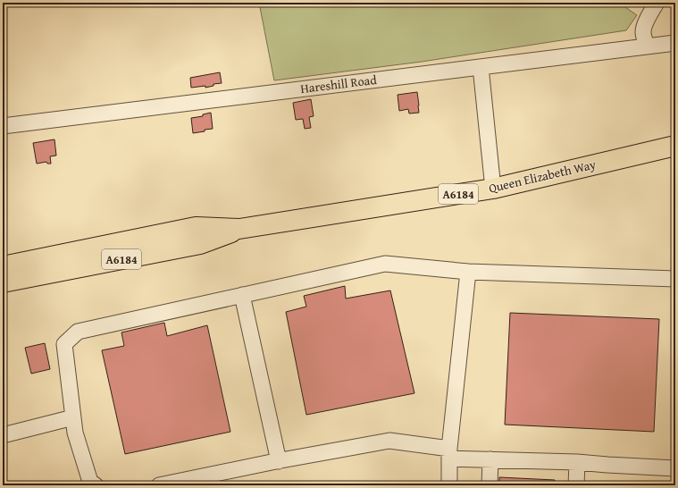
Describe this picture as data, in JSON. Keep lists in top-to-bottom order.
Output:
{
  "streets": {
    "main road": ["Queen Elizabeth Way", "A6184"],
    "street": ["Hareshill Road"]
  }
}
